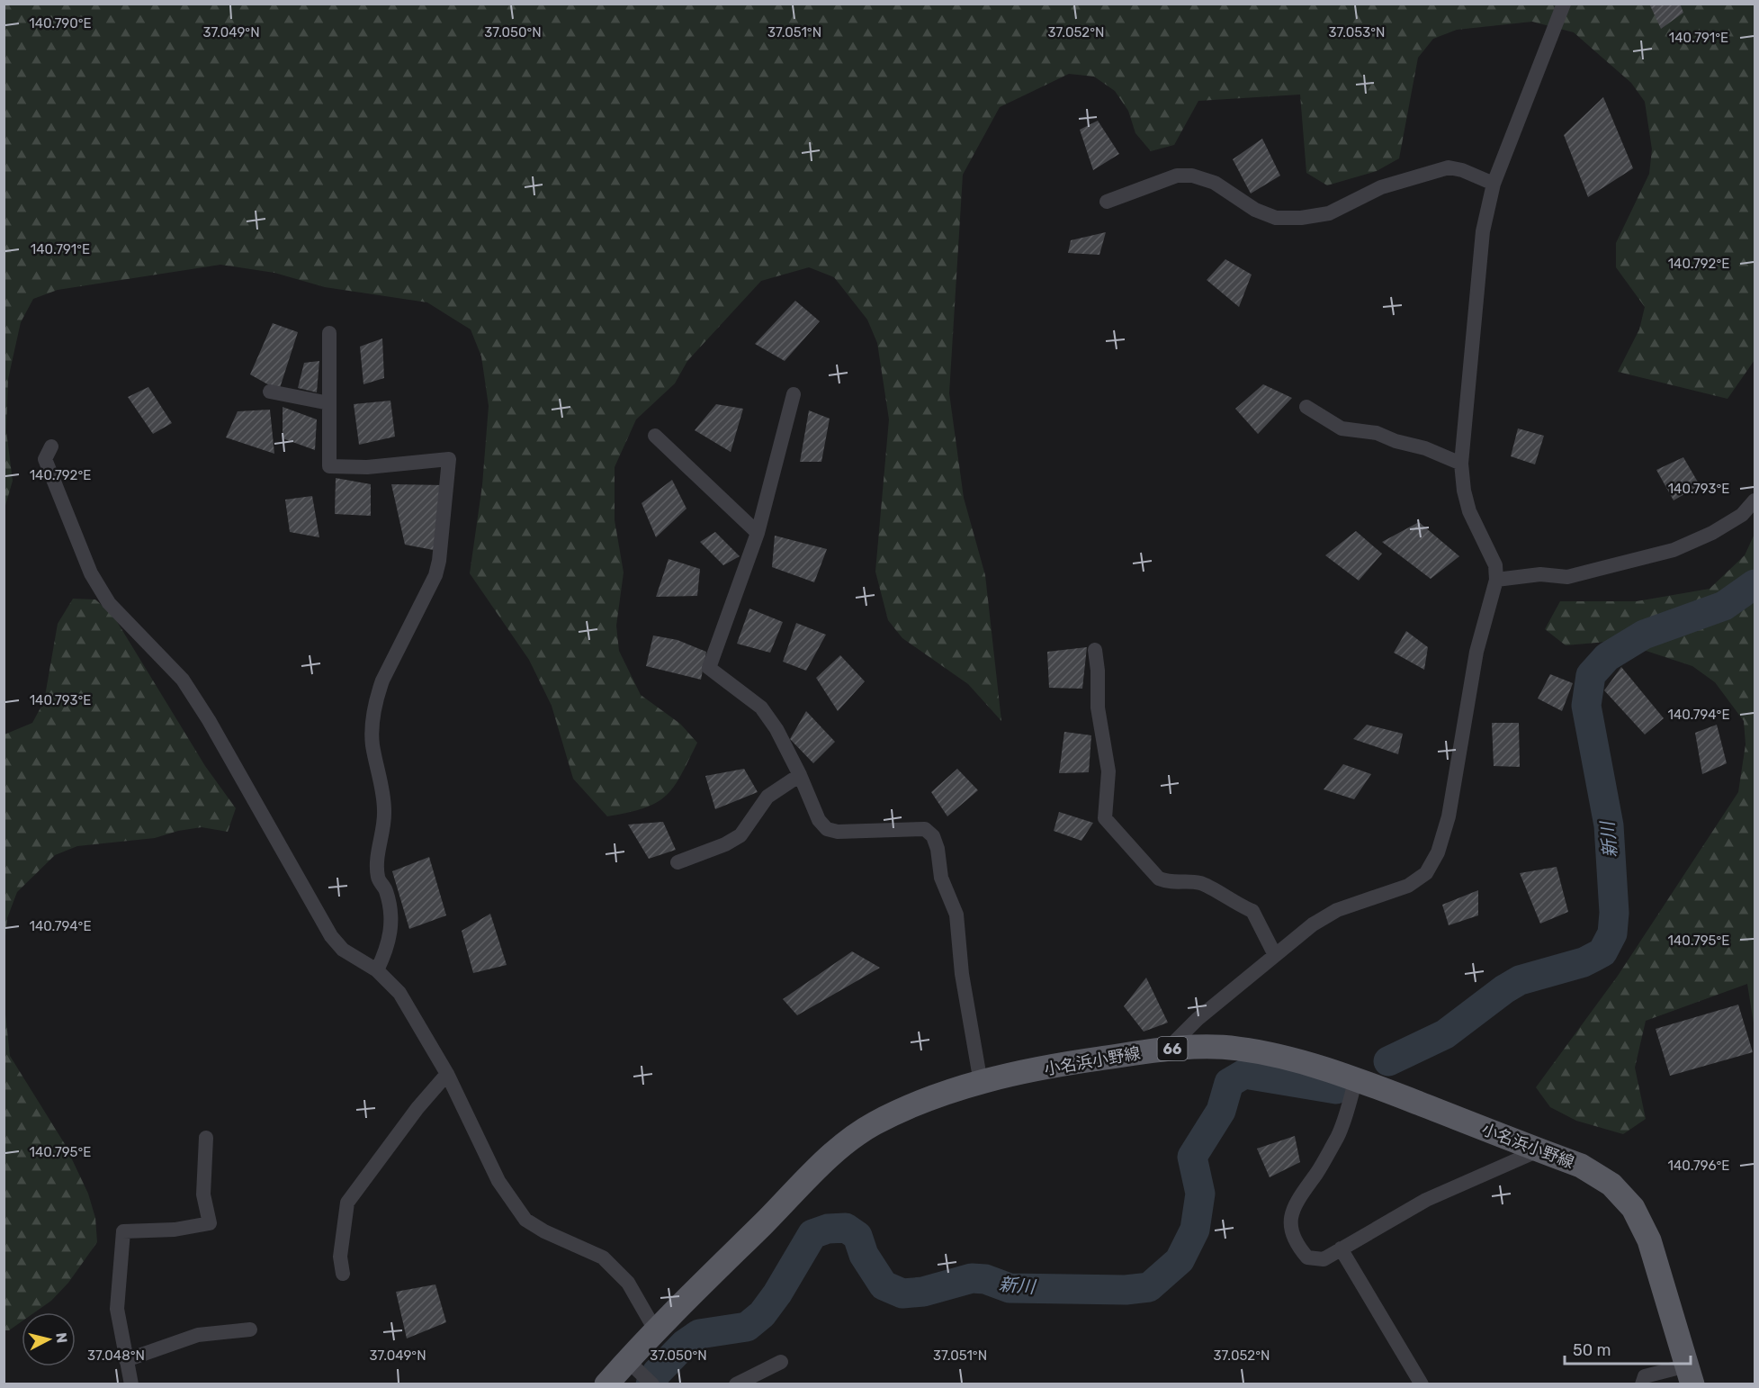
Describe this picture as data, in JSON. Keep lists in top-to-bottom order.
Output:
{
  "streets": {
    "main road": ["66", "小名浜小野線"]
  },
  "water": ["新川"],
  "scale_bar": "50 m",
  "north": "right",
  "coordinates": [
    "140.790°E",
    "37.049°N",
    "37.050°N",
    "37.051°N",
    "37.052°N",
    "37.053°N",
    "140.791°E",
    "140.792°E",
    "140.793°E",
    "140.794°E",
    "140.795°E",
    "140.796°E",
    "37.048°N"
  ]
}
